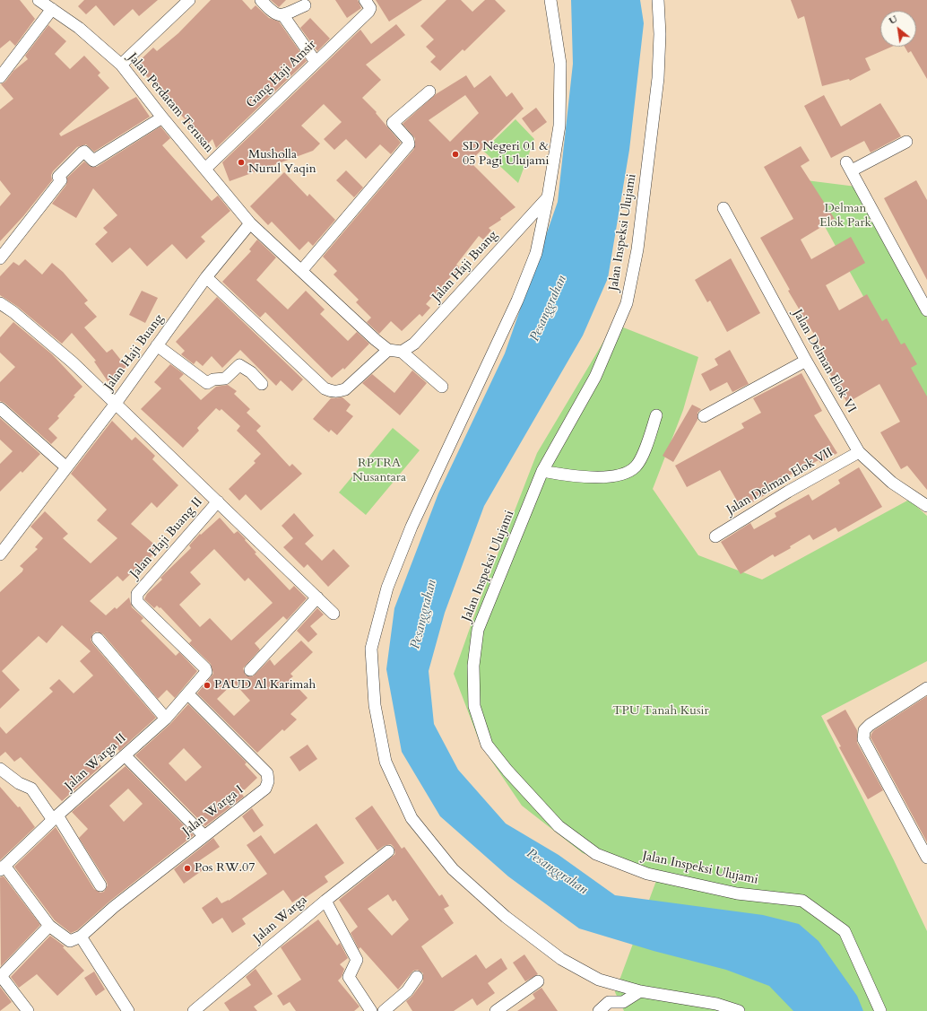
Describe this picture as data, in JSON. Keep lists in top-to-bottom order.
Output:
{
  "streets": {
    "street": [
      "Gang Haji Amsir",
      "Jalan Perdatam Terusan",
      "Jalan Inspeksi Ulujami",
      "Jalan Haji Buang",
      "Jalan Delman Elok VI",
      "Jalan Delman Elok VII",
      "Jalan Haji Buang II",
      "Jalan Warga II",
      "Jalan Warga I",
      "Jalan Warga"
    ]
  },
  "crossings": [
    ["Gang Haji Amsir", "Jalan Perdatam Terusan"],
    ["Jalan Perdatam Terusan", "Jalan Haji Buang"],
    ["Jalan Haji Buang", "Jalan Haji Buang II"],
    ["Jalan Delman Elok VI", "Jalan Delman Elok VII"],
    ["Jalan Haji Buang II", "Jalan Warga II"],
    ["Jalan Warga II", "Jalan Warga I"]
  ],
  "water": ["Pesanggrahan"],
  "parks": ["Delman Elok Park", "RPTRA Nusantara", "TPU Tanah Kusir"],
  "places": [
    "SD Negeri 01 & 05 Pagi Ulujami",
    "Musholla Nurul Yaqin",
    "PAUD Al Karimah",
    "Pos RW.07"
  ],
  "north": "top left"
}
